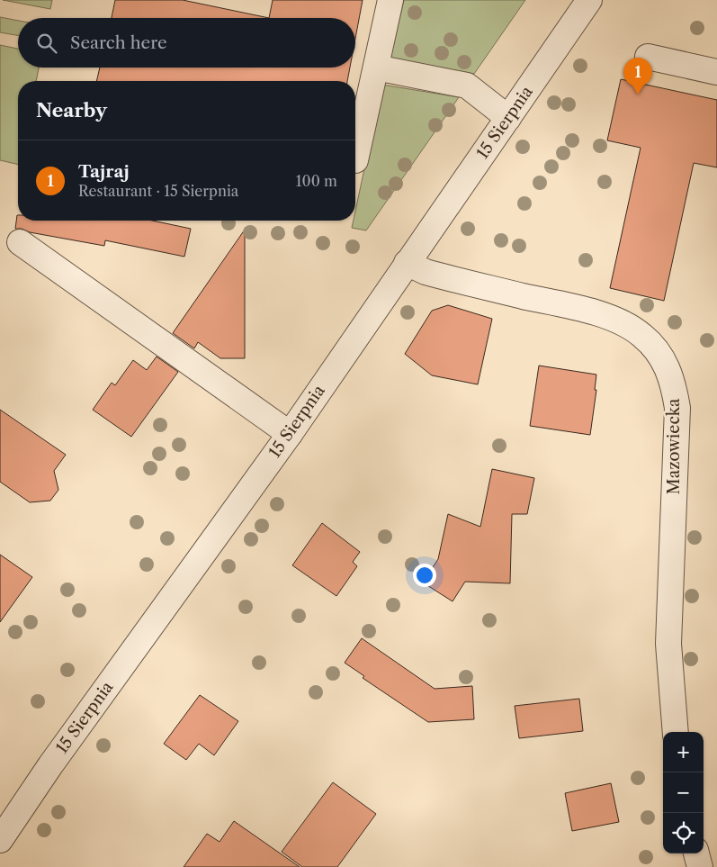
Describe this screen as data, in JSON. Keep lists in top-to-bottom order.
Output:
{
  "streets": {
    "street": ["15 Sierpnia", "Mazowiecka"]
  },
  "crossings": [
    ["15 Sierpnia", "Mazowiecka"]
  ],
  "page": {
    "search": "Search here",
    "pins": "1",
    "heading": "Nearby",
    "list": [
      {
        "mark": "1",
        "name": "Tajraj",
        "note": "Restaurant · 15 Sierpnia",
        "value": "100 m"
      }
    ],
    "map_buttons": ["+", "−"]
  }
}
